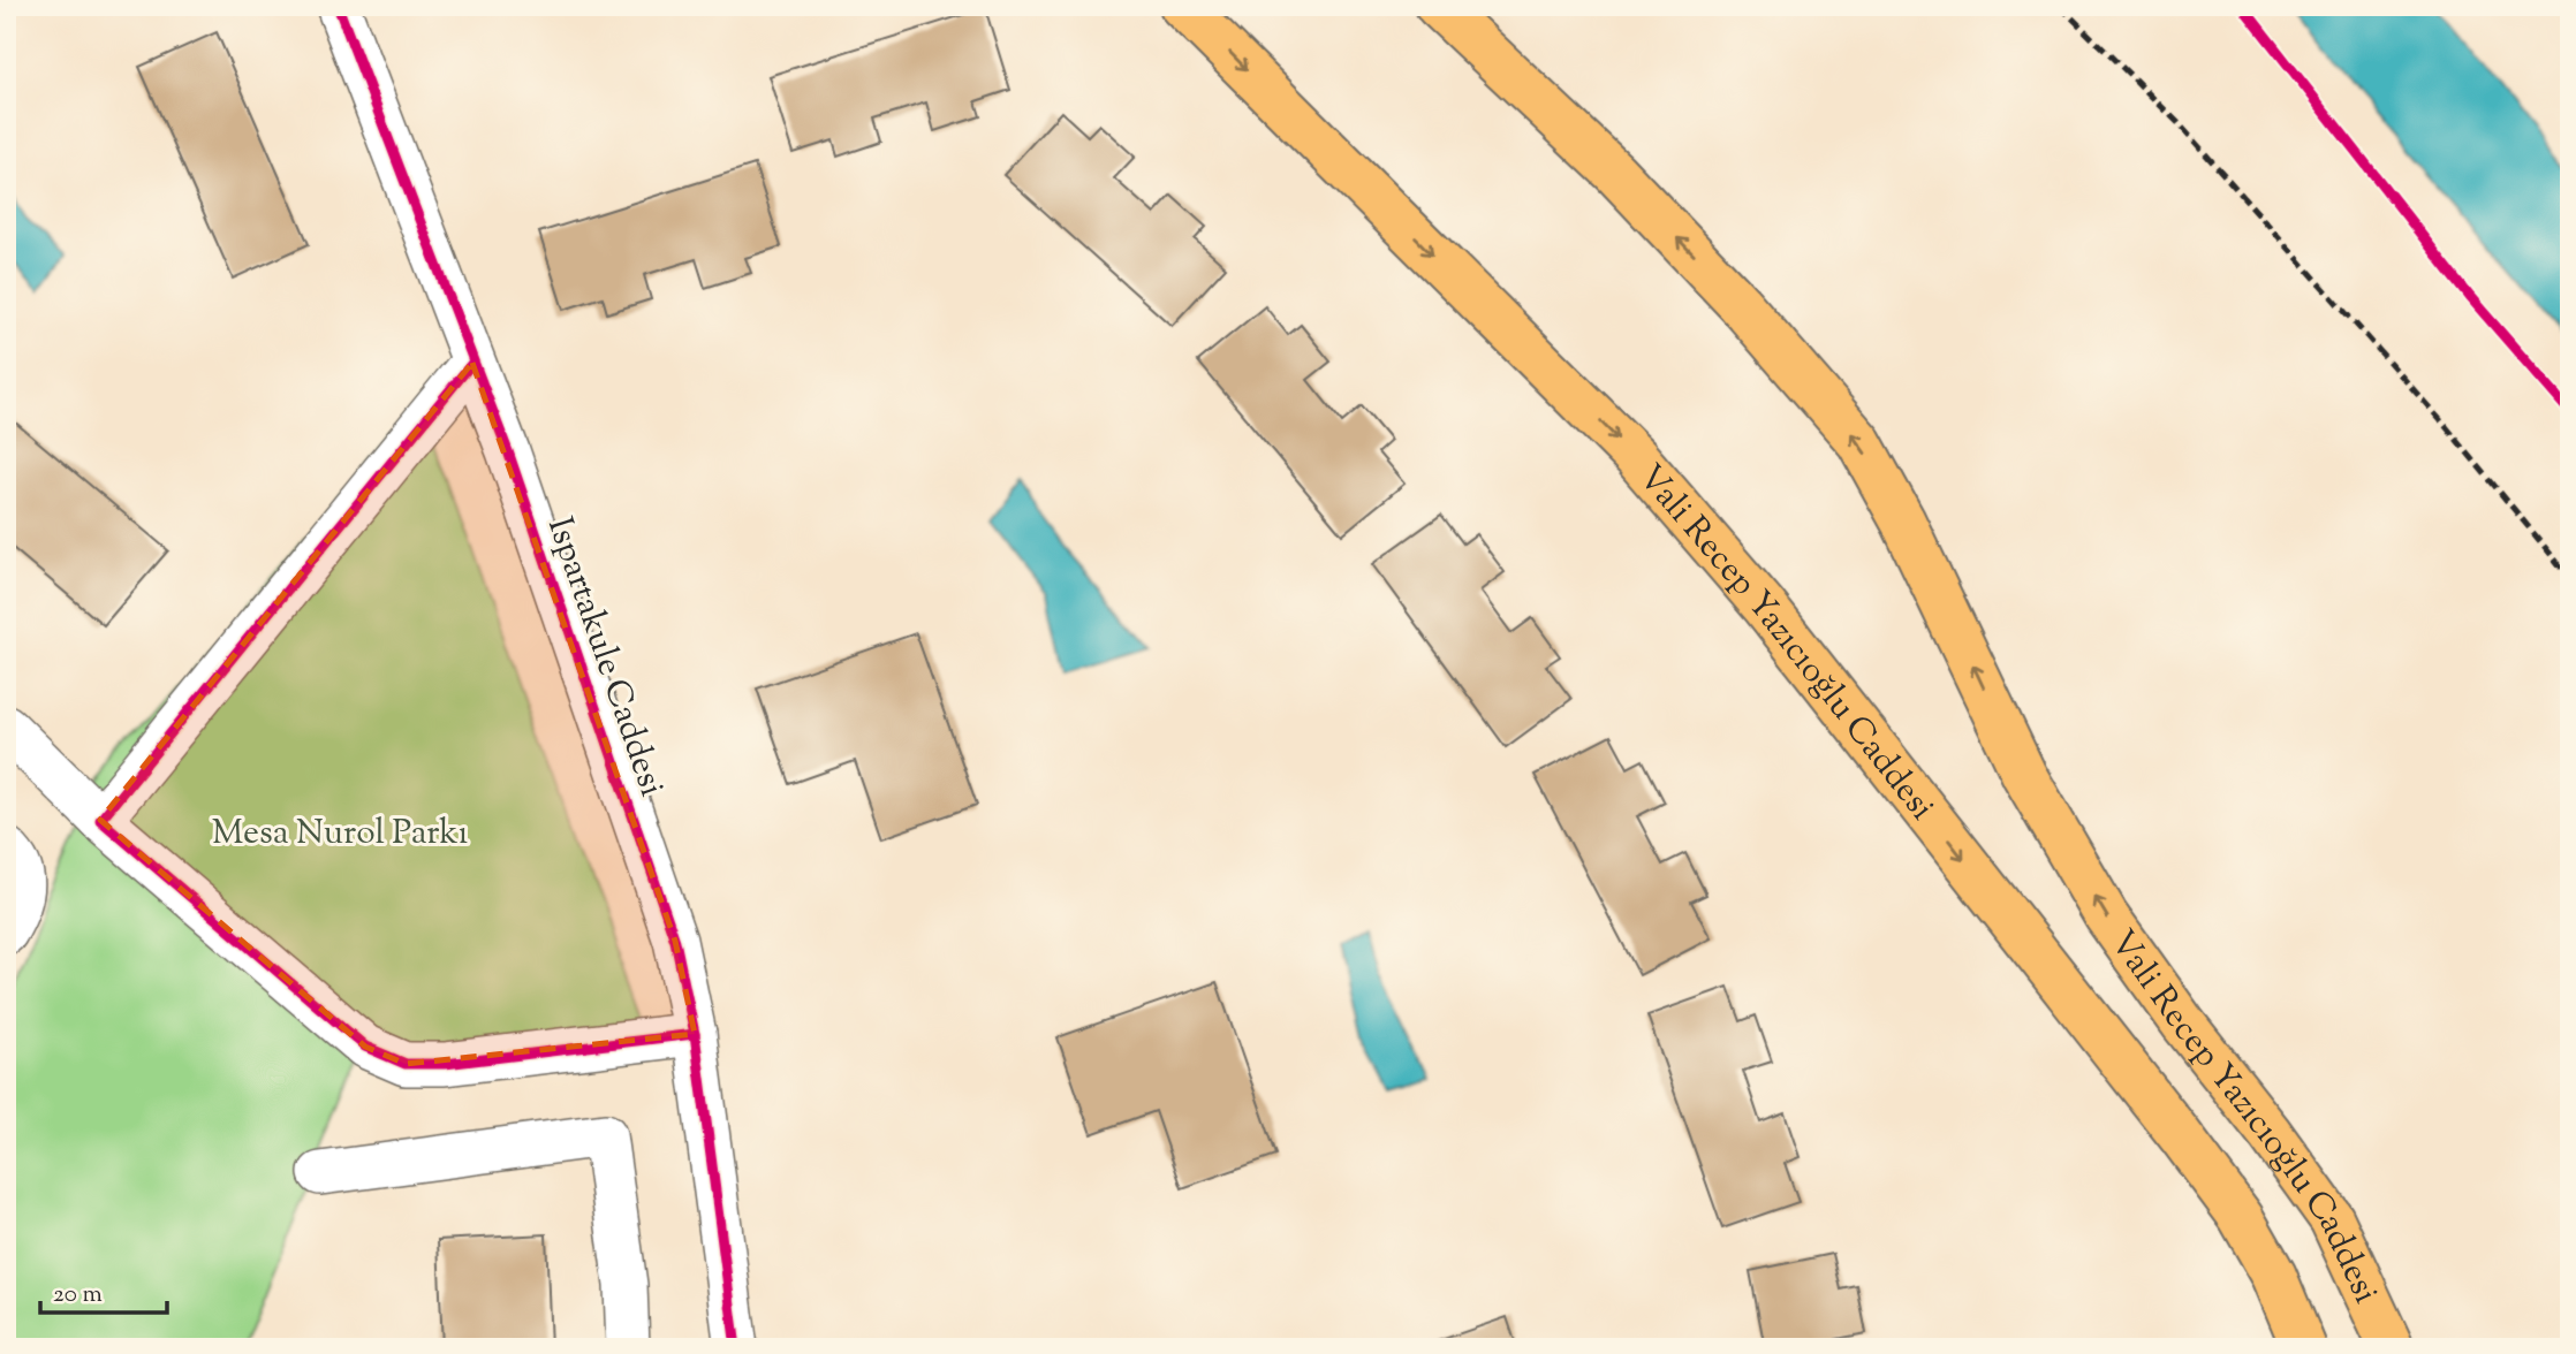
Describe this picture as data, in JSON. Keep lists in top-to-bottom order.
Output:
{
  "streets": {
    "main road": ["Vali Recep Yazıcıoğlu Caddesi"],
    "street": ["Ispartakule Caddesi"]
  },
  "parks": ["Mesa Nurol Parkı"],
  "scale_bar": "20 m"
}
